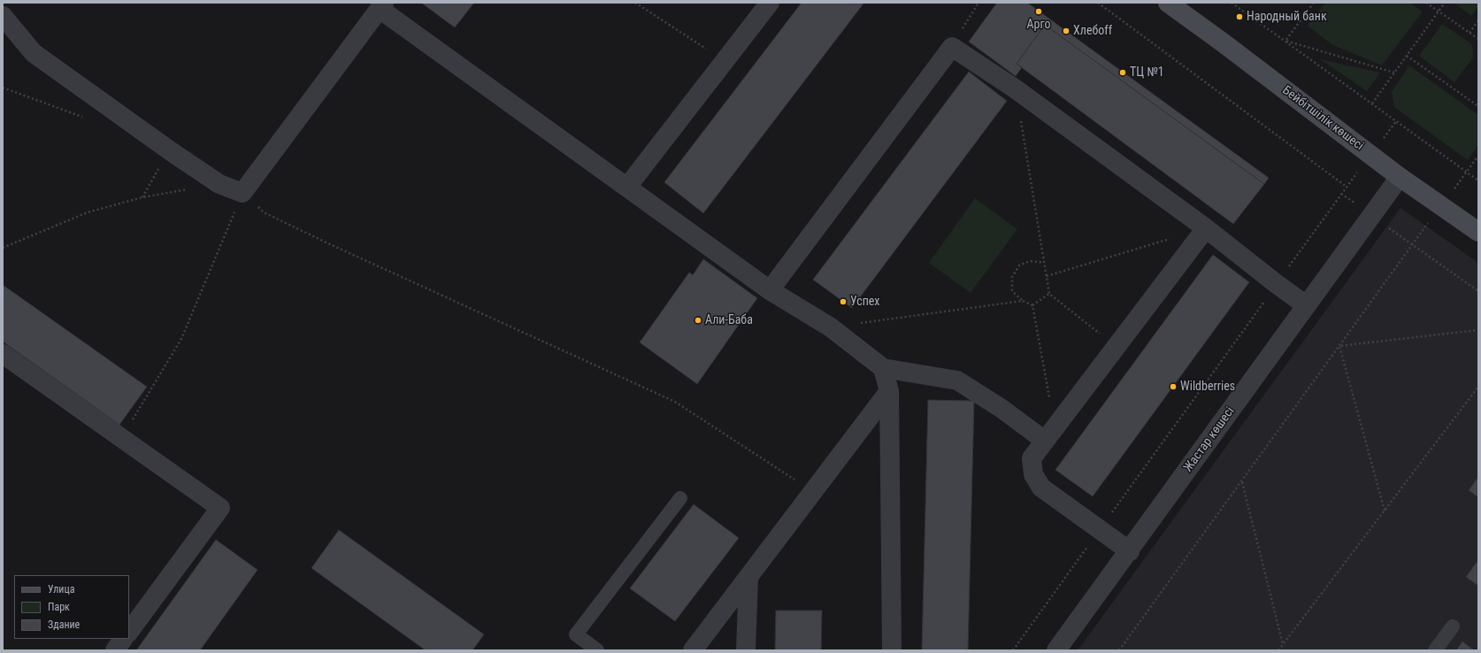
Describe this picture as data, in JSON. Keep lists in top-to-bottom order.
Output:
{
  "streets": {
    "street": ["Бейбітшілік көшесі", "Жастар көшесі"]
  },
  "crossings": [
    ["Бейбітшілік көшесі", "Жастар көшесі"]
  ],
  "places": [
    "Арго",
    "Народный банк",
    "Хлебoff",
    "ТЦ №1",
    "Успех",
    "Али-Баба",
    "Wildberries"
  ],
  "legend": ["Улица", "Парк", "Здание"]
}
